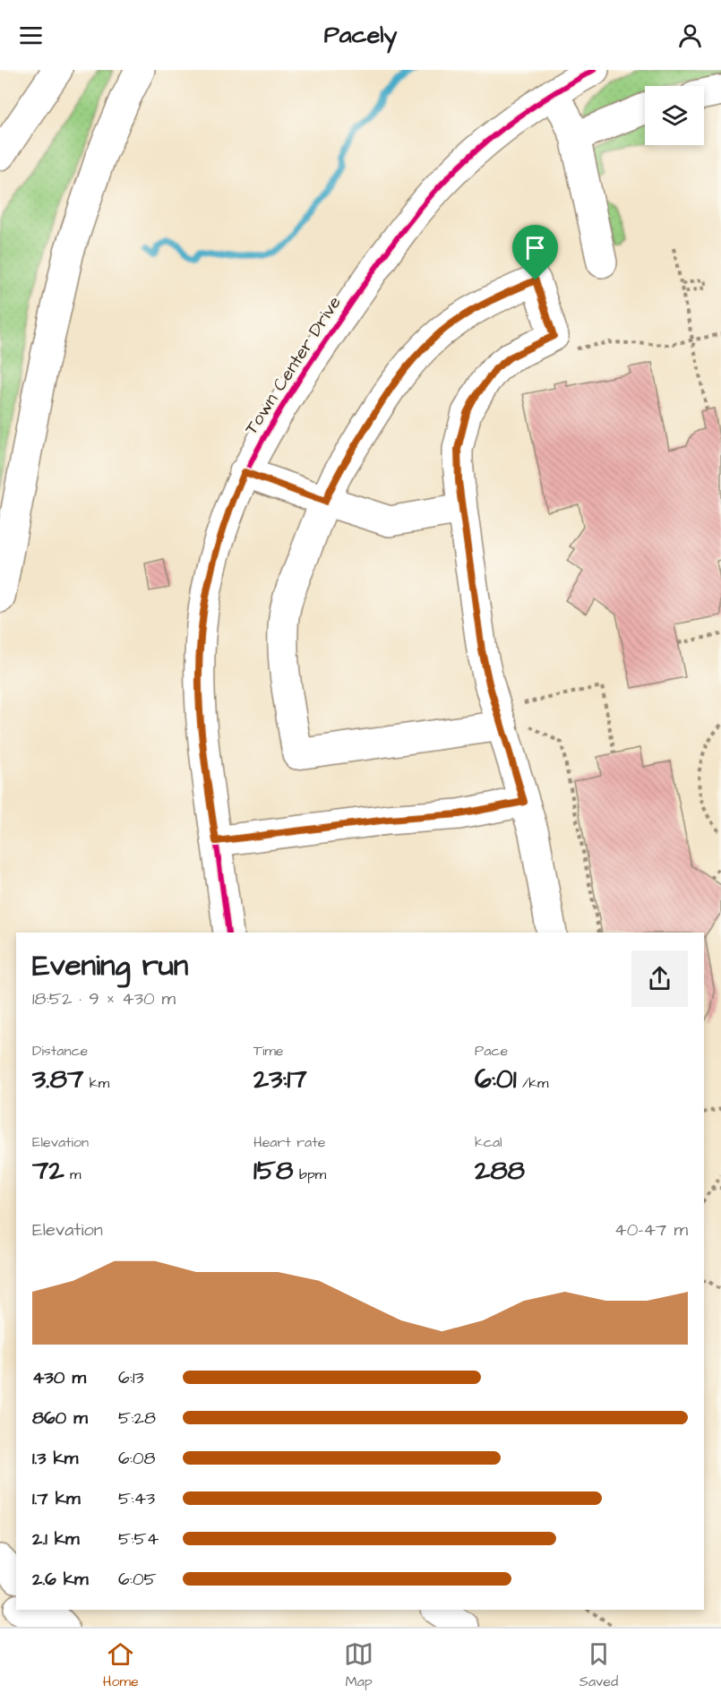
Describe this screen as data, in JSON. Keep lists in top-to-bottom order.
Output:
{
  "streets": {
    "main road": ["Town Center Drive"]
  },
  "page": {
    "header": "Pacely",
    "heading": ["Evening run", "18:52 · 9 × 430 m"],
    "stats": [
      ["Distance", "3.87 km"],
      ["Time", "23:17"],
      ["Pace", "6:01 /km"],
      ["Elevation", "72 m"],
      ["Heart rate", "158 bpm"],
      ["kcal", "288"]
    ],
    "chart": ["Elevation", "40–47 m"],
    "list": [
      {
        "name": "430 m",
        "note": "6:13"
      },
      {
        "name": "860 m",
        "note": "5:28"
      },
      {
        "name": "1.3 km",
        "note": "6:08"
      },
      {
        "name": "1.7 km",
        "note": "5:43"
      },
      {
        "name": "2.1 km",
        "note": "5:54"
      },
      {
        "name": "2.6 km",
        "note": "6:05"
      }
    ],
    "tabs": ["Home", "Map", "Saved"]
  }
}
